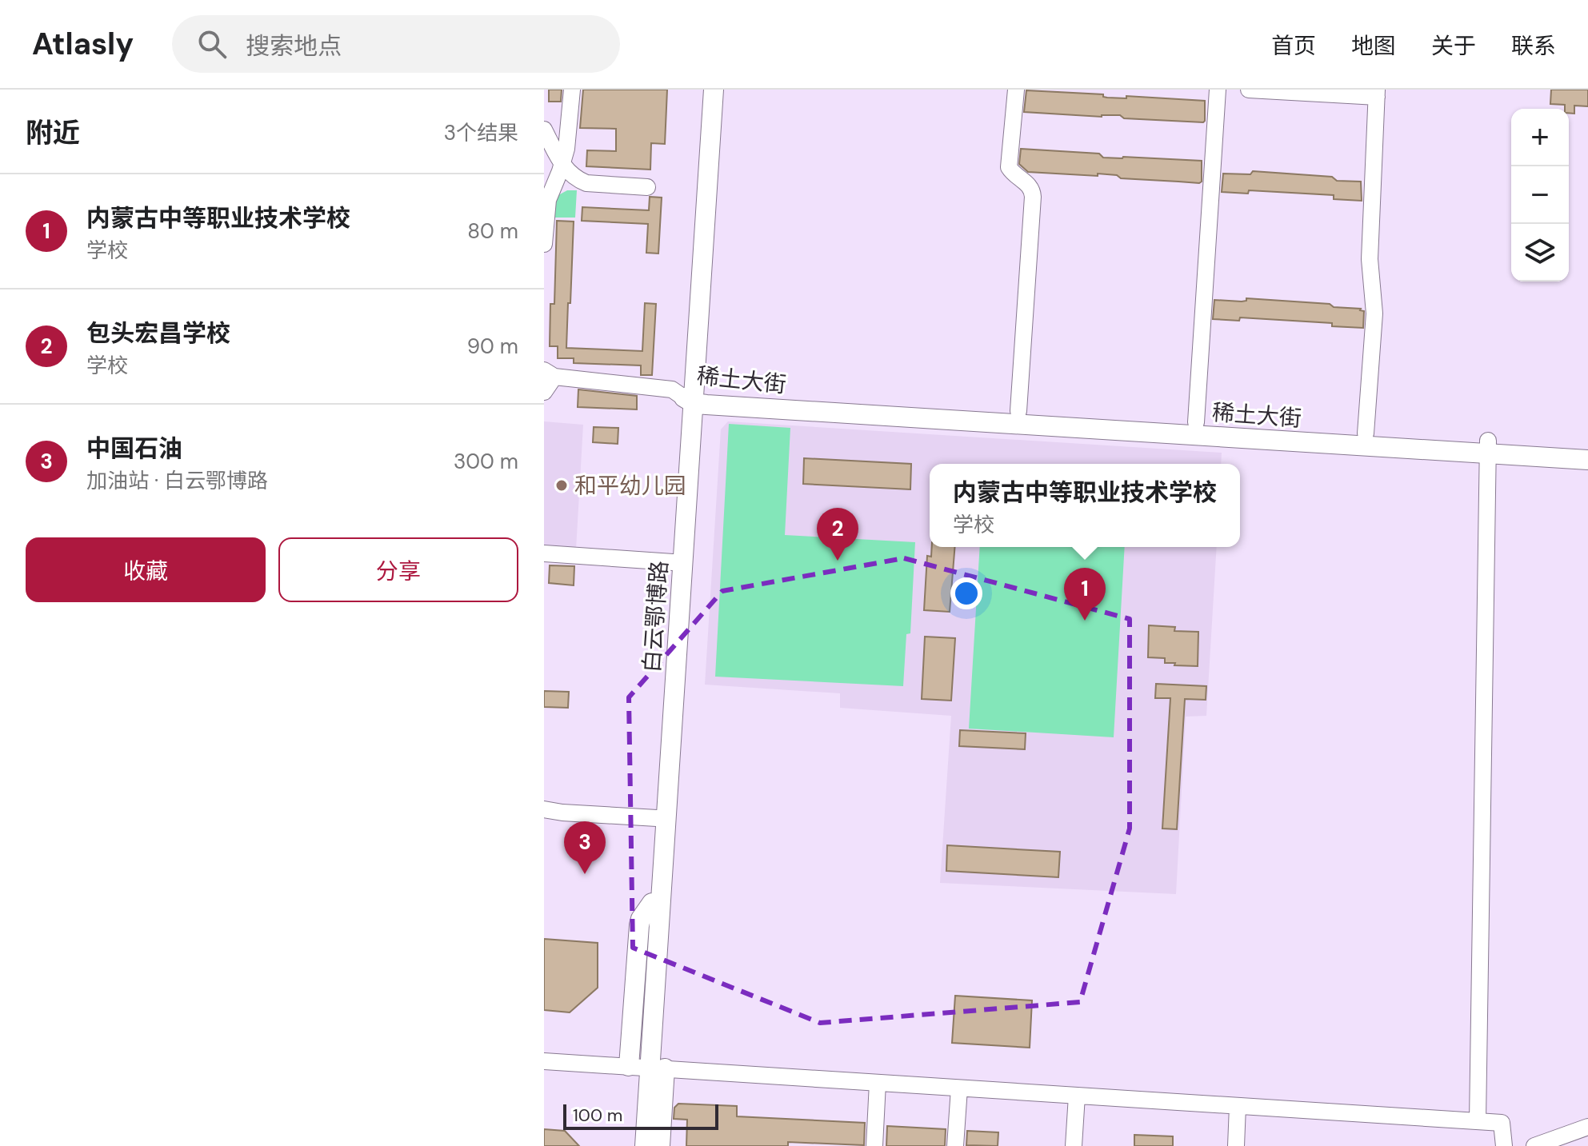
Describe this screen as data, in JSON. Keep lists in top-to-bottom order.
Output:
{
  "streets": {
    "main road": ["稀土大街", "白云鄂博路"]
  },
  "crossings": [
    ["稀土大街", "白云鄂博路"]
  ],
  "places": ["和平幼儿园"],
  "scale_bar": "100 m",
  "page": {
    "header": "Atlasly",
    "search": "搜索地点",
    "nav": [
      "首页",
      "地图",
      "关于",
      "联系"
    ],
    "heading": ["附近", "3个结果"],
    "map_buttons": ["+", "−"],
    "list": [
      {
        "mark": "1",
        "name": "内蒙古中等职业技术学校",
        "note": "学校",
        "value": "80 m"
      },
      {
        "mark": "2",
        "name": "包头宏昌学校",
        "note": "学校",
        "value": "90 m"
      },
      {
        "mark": "3",
        "name": "中国石油",
        "note": "加油站 · 白云鄂博路",
        "value": "300 m"
      }
    ],
    "popup": ["内蒙古中等职业技术学校", "学校"],
    "pins": ["2", "1", "3"],
    "buttons": ["收藏", "分享"],
    "scale": "100 m"
  }
}
